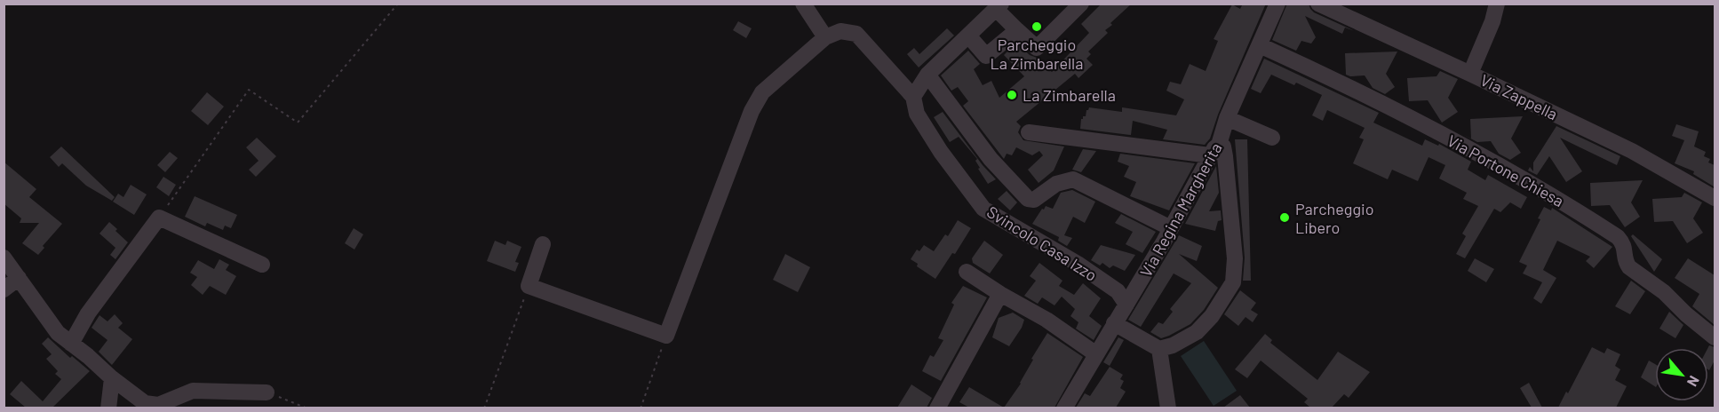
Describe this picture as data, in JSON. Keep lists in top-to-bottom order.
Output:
{
  "streets": {
    "street": [
      "Via Zappella",
      "Via Portone Chiesa",
      "Via Regina Margherita",
      "Svincolo Casa Izzo"
    ]
  },
  "crossings": [
    ["Via Portone Chiesa", "Via Regina Margherita"],
    ["Via Regina Margherita", "Svincolo Casa Izzo"]
  ],
  "places": ["Parcheggio La Zimbarella", "La Zimbarella", "Parcheggio Libero"],
  "north": "bottom right"
}
